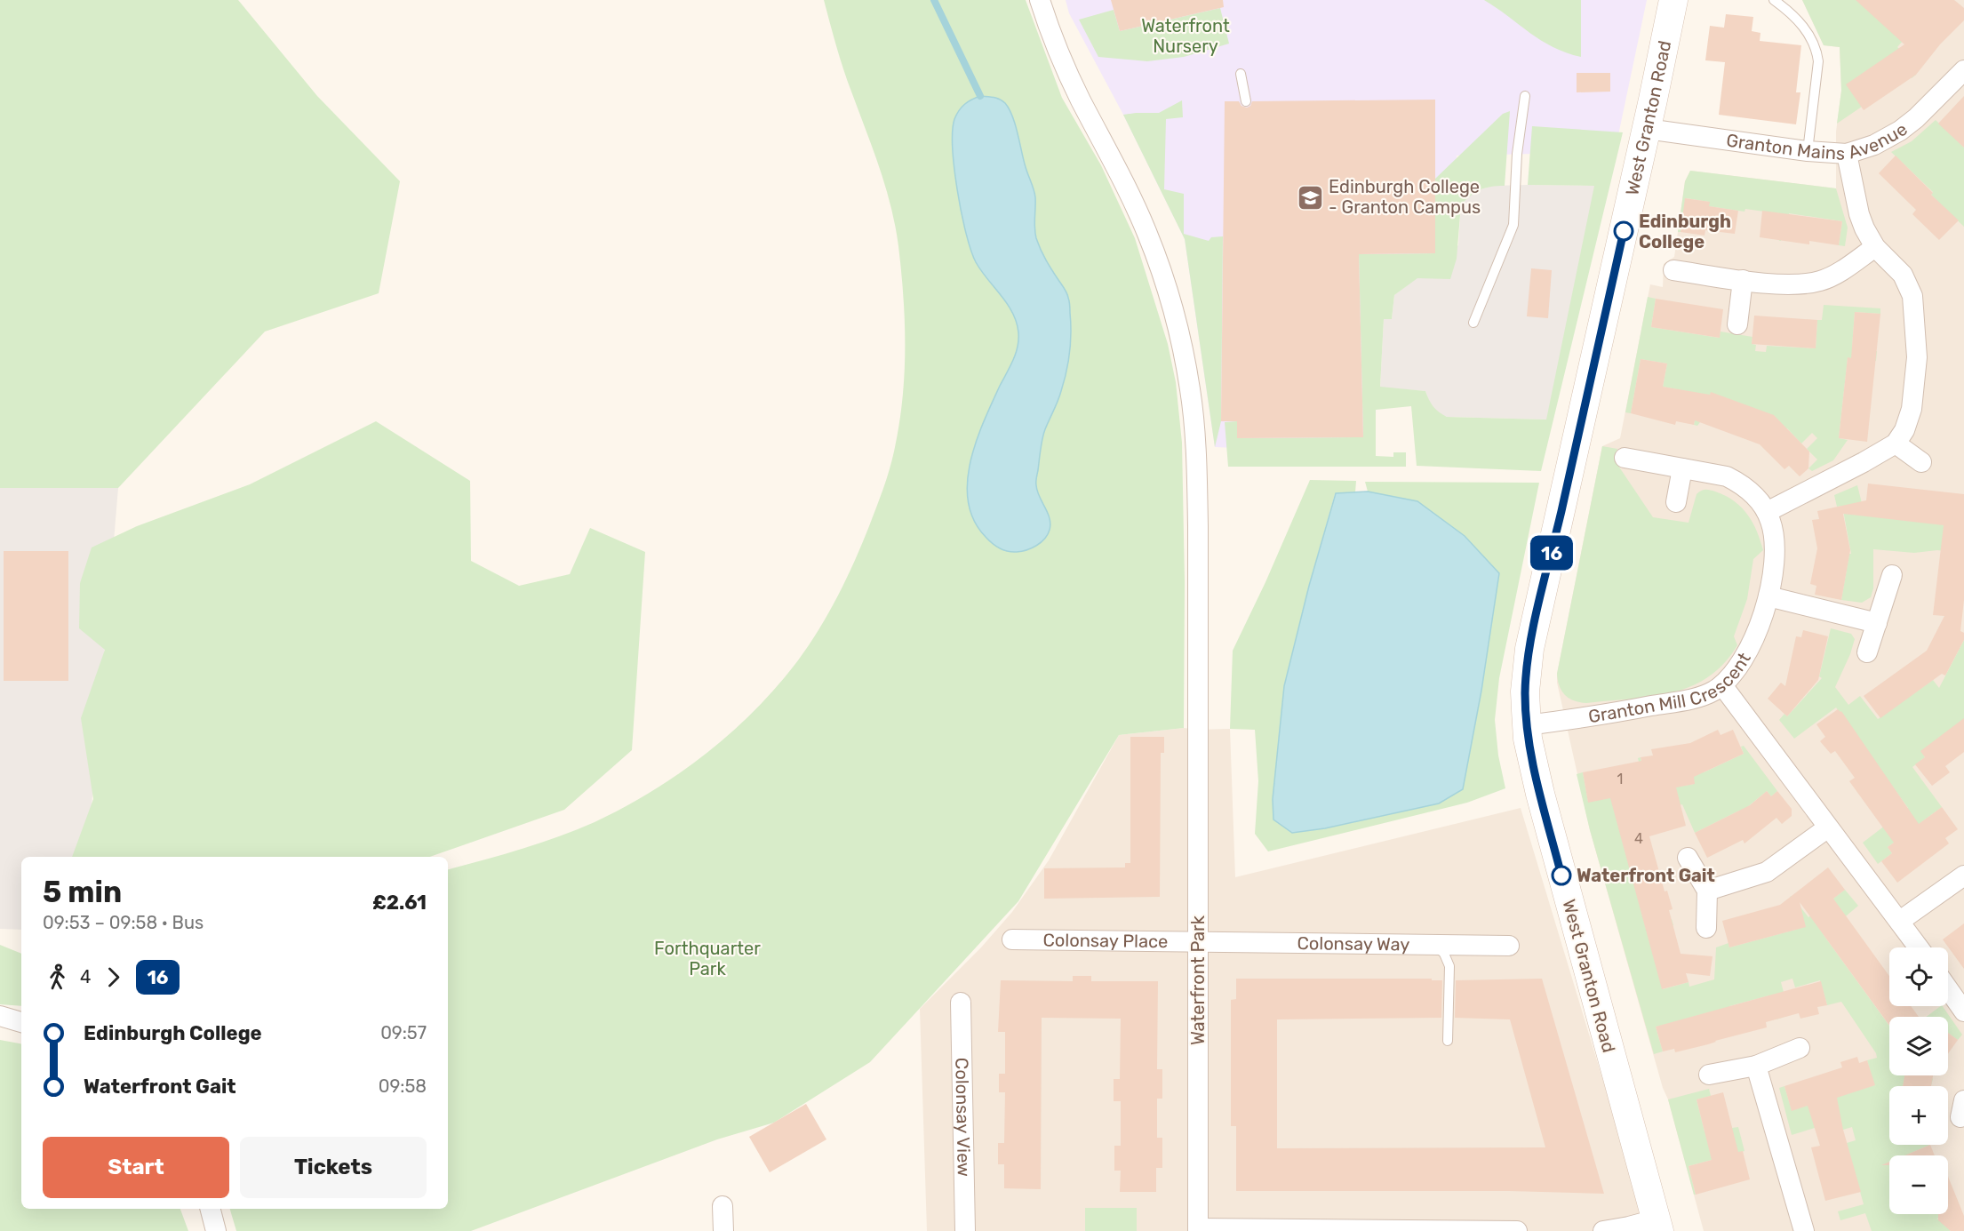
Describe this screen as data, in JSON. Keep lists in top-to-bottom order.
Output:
{
  "streets": {
    "street": [
      "West Granton Road",
      "Granton Mains Avenue",
      "Granton Mill Crescent",
      "Colonsay Place",
      "Colonsay Way",
      "Waterfront Park",
      "Colonsay View"
    ]
  },
  "crossings": [
    ["West Granton Road", "Granton Mains Avenue"],
    ["West Granton Road", "Granton Mill Crescent"],
    ["Colonsay Place", "Colonsay Way"],
    ["Colonsay Place", "Waterfront Park"],
    ["Colonsay Way", "Waterfront Park"]
  ],
  "parks": ["Waterfront Nursery", "Forthquarter Park"],
  "places": {
    "school or university": ["Edinburgh College - Granton Campus"],
    "other": ["Edinburgh College", "Waterfront Gait"]
  },
  "lines": ["bus line 16"],
  "house_numbers": ["1", "4"],
  "page": {
    "on_map": "16",
    "heading": ["5 min", "09:53 – 09:58 · Bus", "£2.61"],
    "map_buttons": ["+", "−"],
    "legs": ["4", "16"],
    "list": [
      {
        "name": "Edinburgh College",
        "value": "09:57"
      },
      {
        "name": "Waterfront Gait",
        "value": "09:58"
      }
    ],
    "buttons": ["Start", "Tickets"]
  }
}
